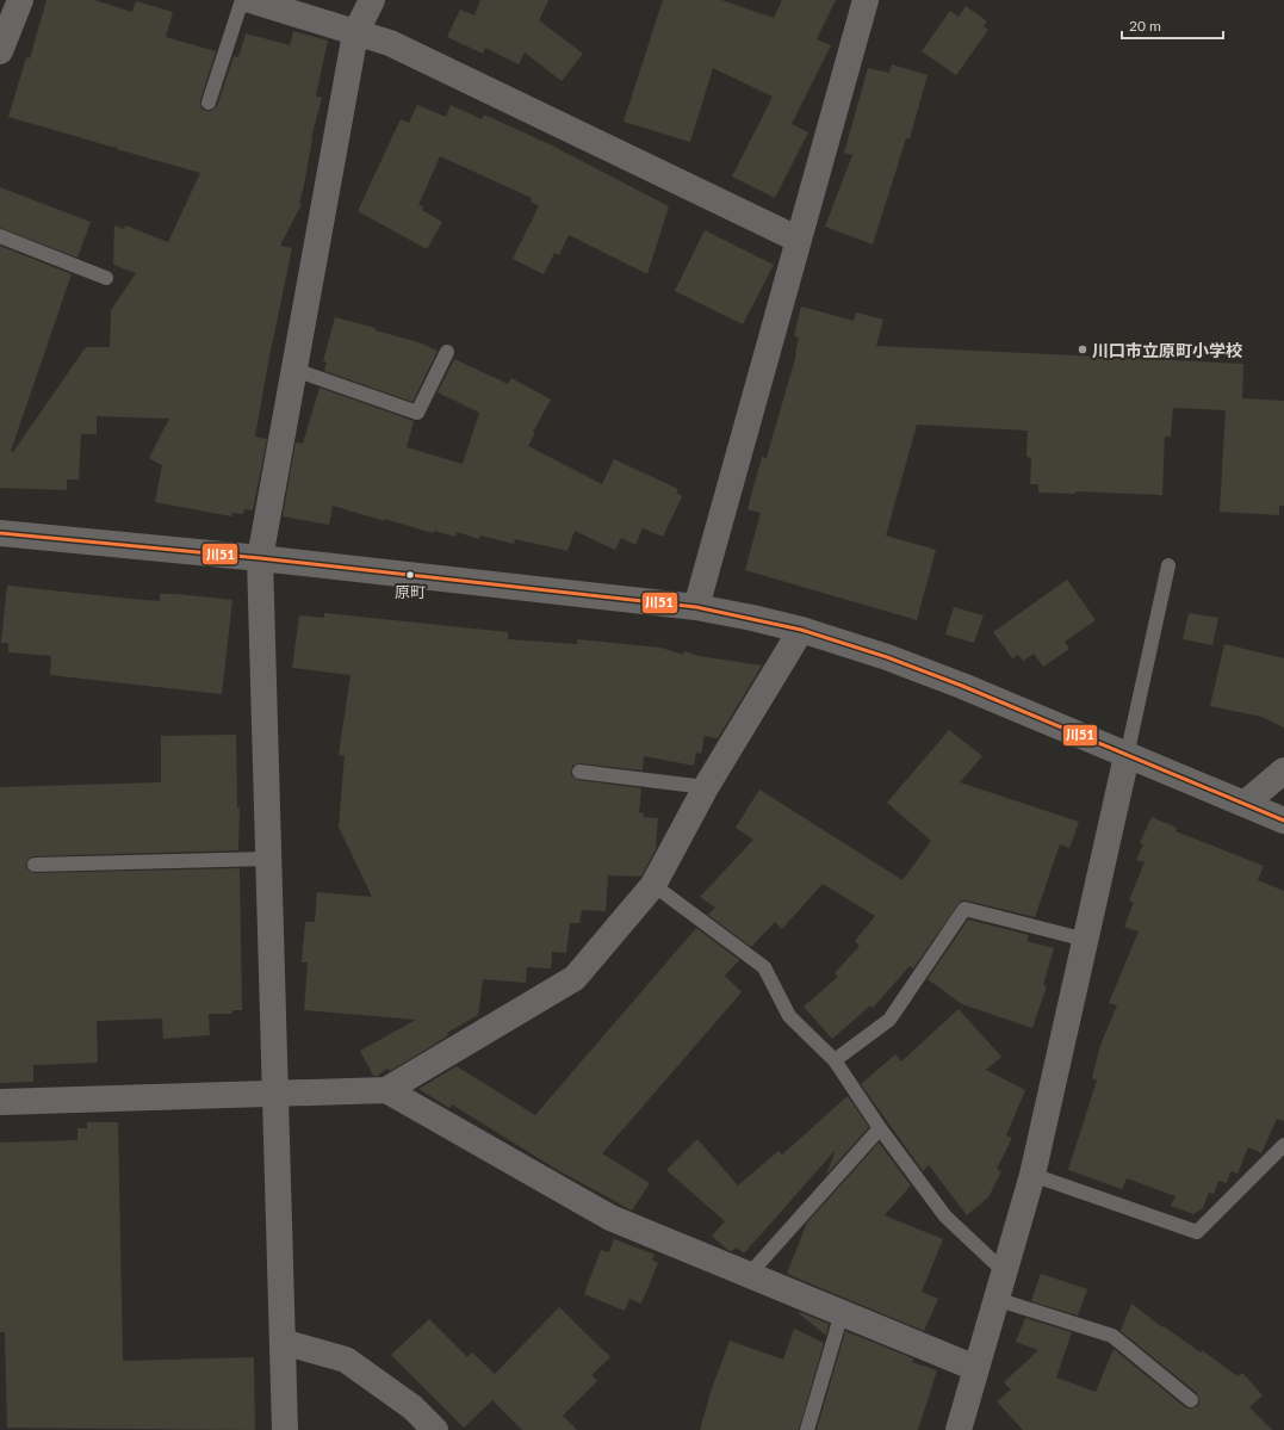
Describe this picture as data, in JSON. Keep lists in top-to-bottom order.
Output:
{
  "places": ["川口市立原町小学校", "原町"],
  "lines": ["transit line 川51"],
  "scale_bar": "20 m"
}
